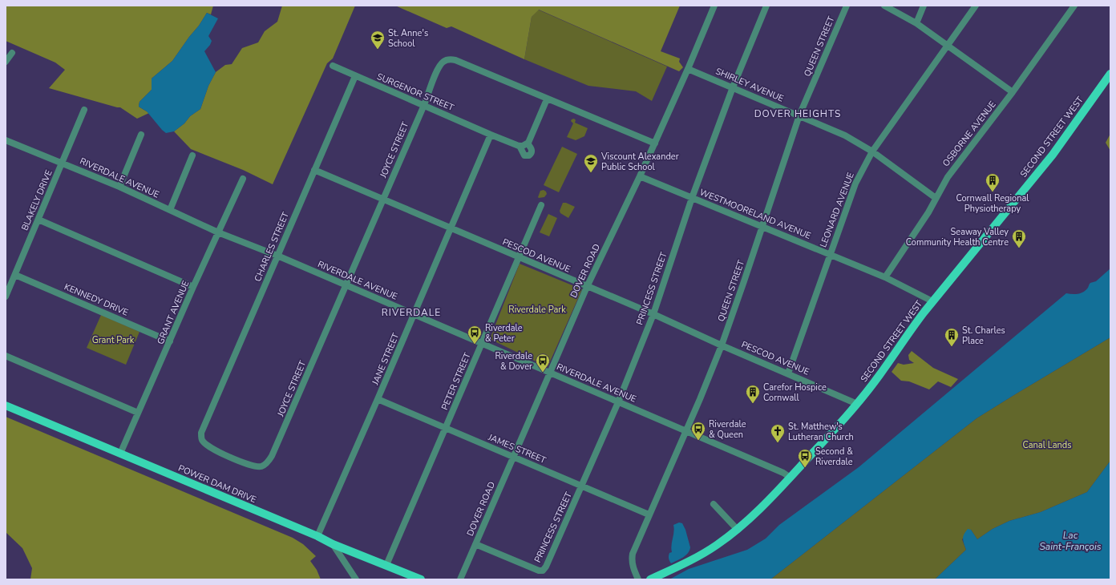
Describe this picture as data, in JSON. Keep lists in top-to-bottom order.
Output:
{
  "streets": {
    "main road": ["SECOND STREET WEST", "POWER DAM DRIVE"],
    "street": [
      "QUEEN STREET",
      "SHIRLEY AVENUE",
      "SURGENOR STREET",
      "OSBORNE AVENUE",
      "JOYCE STREET",
      "RIVERDALE AVENUE",
      "BLAKELY DRIVE",
      "LEONARD AVENUE",
      "WESTMOORELAND AVENUE",
      "CHARLES STREET",
      "PESCOD AVENUE",
      "DOVER ROAD",
      "PRINCESS STREET",
      "KENNEDY DRIVE",
      "GRANT AVENUE",
      "JANE STREET",
      "PETER STREET",
      "JAMES STREET"
    ]
  },
  "crossings": [
    ["QUEEN STREET", "SHIRLEY AVENUE"],
    ["QUEEN STREET", "RIVERDALE AVENUE"],
    ["QUEEN STREET", "WESTMOORELAND AVENUE"],
    ["QUEEN STREET", "PESCOD AVENUE"],
    ["QUEEN STREET", "JAMES STREET"],
    ["SHIRLEY AVENUE", "OSBORNE AVENUE"],
    ["SHIRLEY AVENUE", "LEONARD AVENUE"],
    ["SHIRLEY AVENUE", "DOVER ROAD"],
    ["SHIRLEY AVENUE", "PRINCESS STREET"],
    ["SURGENOR STREET", "JOYCE STREET"],
    ["SURGENOR STREET", "CHARLES STREET"],
    ["SURGENOR STREET", "JANE STREET"],
    ["OSBORNE AVENUE", "WESTMOORELAND AVENUE"],
    ["SECOND STREET WEST", "RIVERDALE AVENUE"],
    ["SECOND STREET WEST", "WESTMOORELAND AVENUE"],
    ["SECOND STREET WEST", "PESCOD AVENUE"],
    ["JOYCE STREET", "RIVERDALE AVENUE"],
    ["JOYCE STREET", "CHARLES STREET"],
    ["JOYCE STREET", "PESCOD AVENUE"],
    ["JOYCE STREET", "DOVER ROAD"],
    ["RIVERDALE AVENUE", "BLAKELY DRIVE"],
    ["RIVERDALE AVENUE", "CHARLES STREET"],
    ["RIVERDALE AVENUE", "DOVER ROAD"],
    ["RIVERDALE AVENUE", "PRINCESS STREET"],
    ["RIVERDALE AVENUE", "GRANT AVENUE"],
    ["RIVERDALE AVENUE", "JANE STREET"],
    ["RIVERDALE AVENUE", "PETER STREET"],
    ["BLAKELY DRIVE", "KENNEDY DRIVE"],
    ["LEONARD AVENUE", "WESTMOORELAND AVENUE"],
    ["LEONARD AVENUE", "PESCOD AVENUE"],
    ["WESTMOORELAND AVENUE", "DOVER ROAD"],
    ["WESTMOORELAND AVENUE", "PRINCESS STREET"],
    ["CHARLES STREET", "PESCOD AVENUE"],
    ["PESCOD AVENUE", "DOVER ROAD"],
    ["PESCOD AVENUE", "PRINCESS STREET"],
    ["PESCOD AVENUE", "JANE STREET"],
    ["PESCOD AVENUE", "PETER STREET"],
    ["DOVER ROAD", "PRINCESS STREET"],
    ["DOVER ROAD", "JAMES STREET"],
    ["PRINCESS STREET", "JAMES STREET"],
    ["KENNEDY DRIVE", "GRANT AVENUE"],
    ["GRANT AVENUE", "POWER DAM DRIVE"],
    ["JANE STREET", "JAMES STREET"],
    ["JANE STREET", "POWER DAM DRIVE"],
    ["PETER STREET", "JAMES STREET"],
    ["PETER STREET", "POWER DAM DRIVE"]
  ],
  "districts": ["DOVER HEIGHTS", "RIVERDALE"],
  "water": ["Lac Saint-François"],
  "parks": ["Riverdale Park", "Grant Park", "Canal Lands"],
  "places": {
    "school or university": ["St. Anne's School", "Viscount Alexander Public School"],
    "building": [
      "Cornwall Regional Physiotherapy",
      "Seaway Valley Community Health Centre",
      "St. Charles Place",
      "Carefor Hospice Cornwall"
    ],
    "bus stop": [
      "Riverdale & Peter",
      "Riverdale & Dover",
      "Riverdale & Queen",
      "Second & Riverdale"
    ],
    "church": ["St. Matthew's Lutheran Church"]
  }
}
